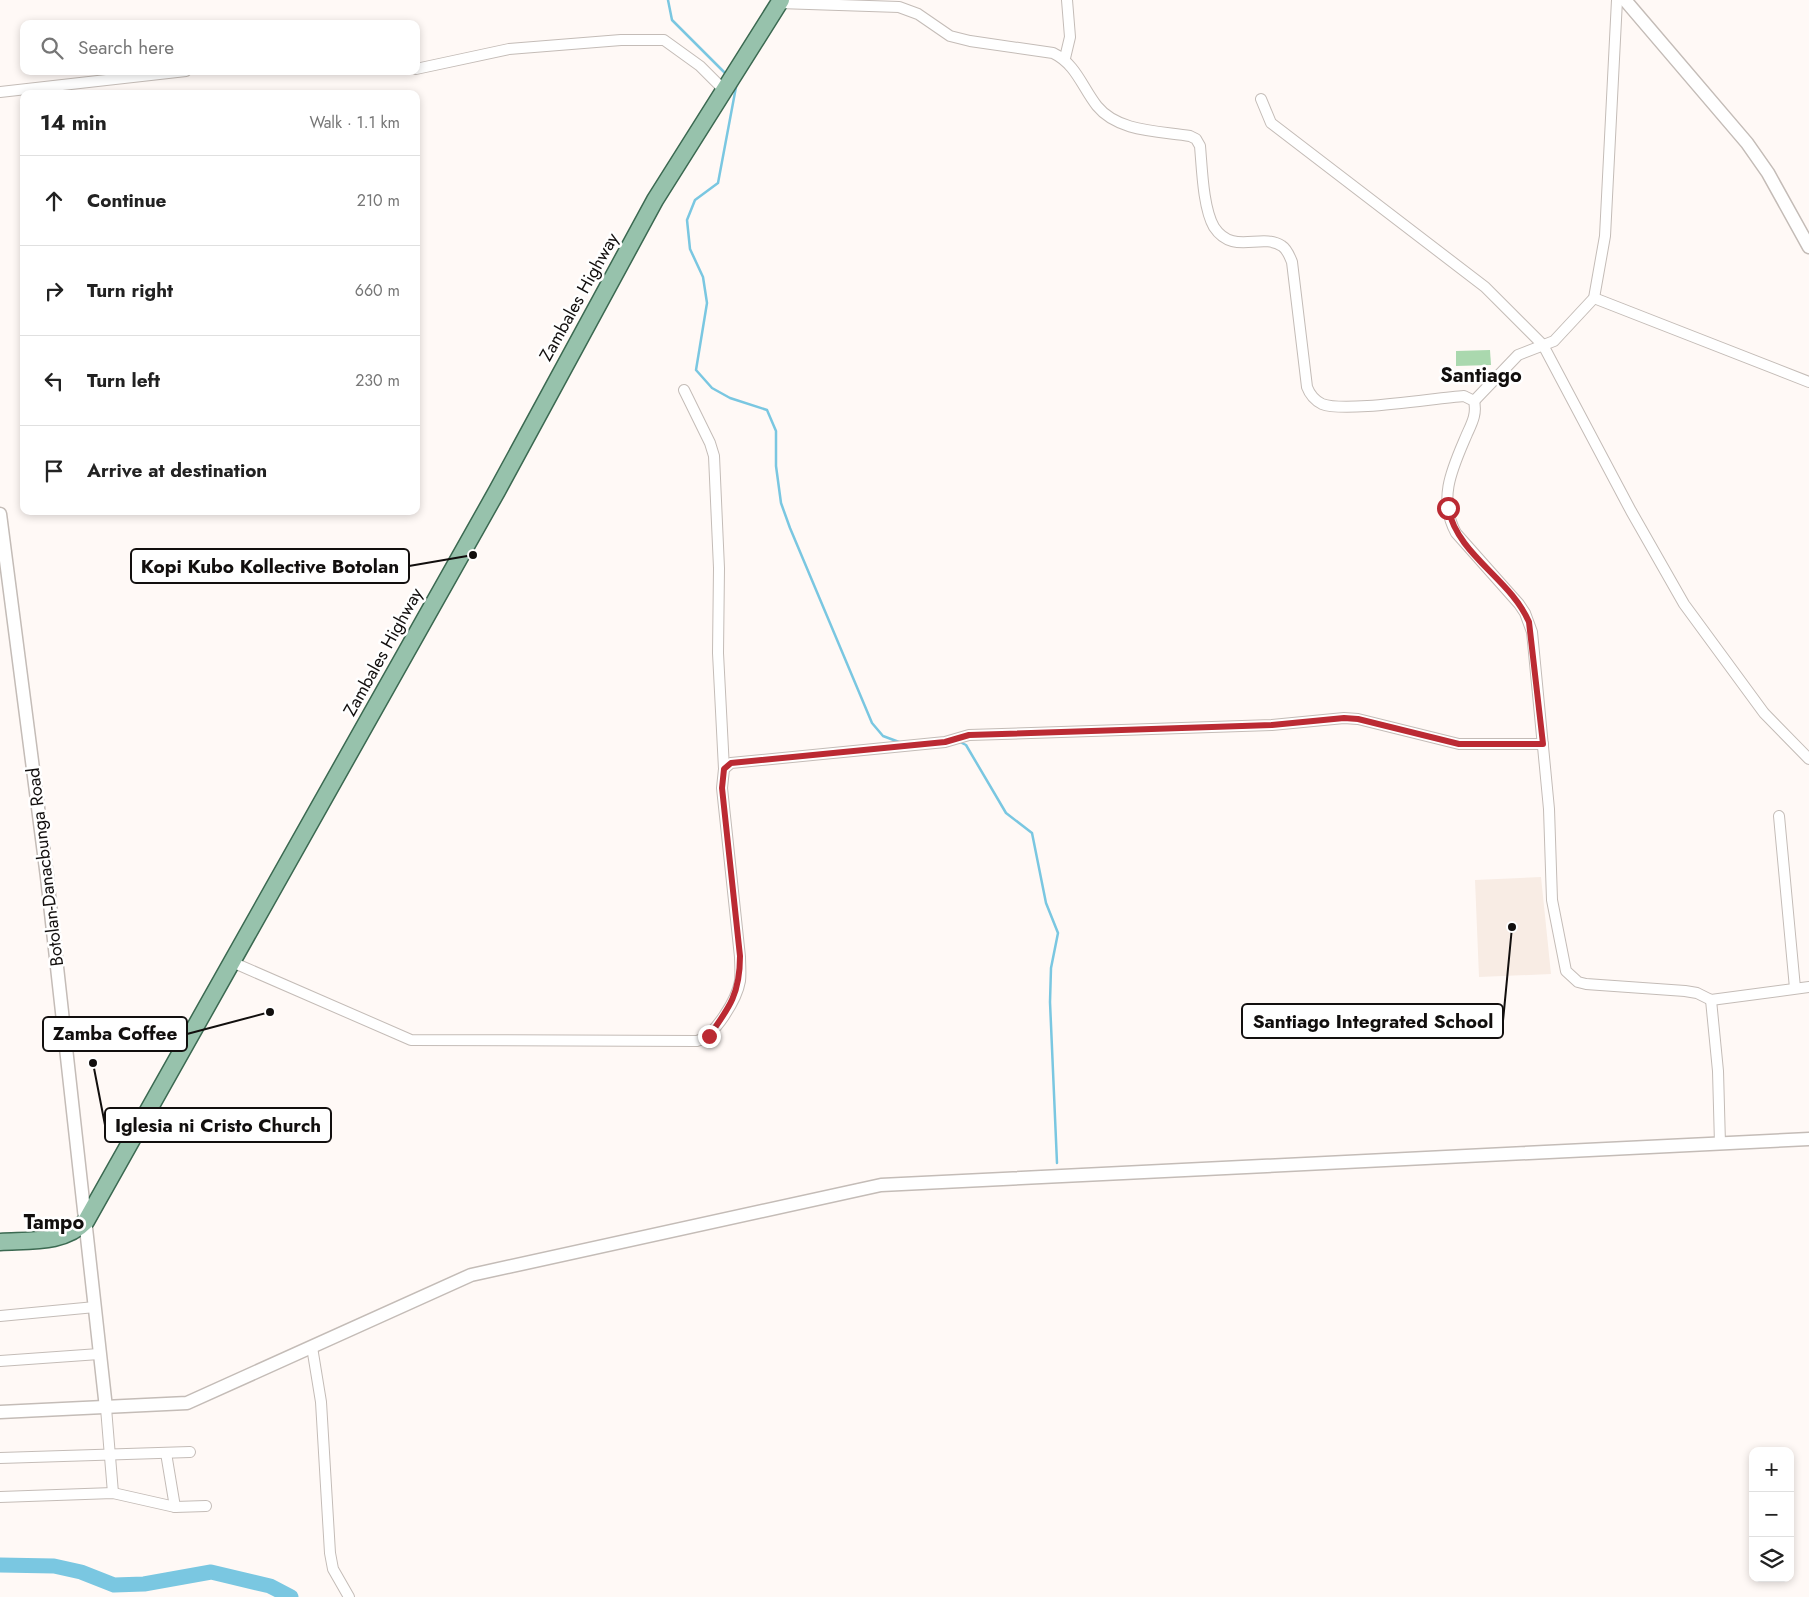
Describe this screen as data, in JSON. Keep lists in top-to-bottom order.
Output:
{
  "streets": {
    "main road": ["Zambales Highway"],
    "street": ["Botolan-Danacbunga Road"]
  },
  "crossings": [
    ["Zambales Highway", "Botolan-Danacbunga Road"]
  ],
  "districts": ["Santiago", "Tampo"],
  "places": [
    "Kopi Kubo Kollective Botolan",
    "Santiago Integrated School",
    "Zamba Coffee",
    "Iglesia ni Cristo Church"
  ],
  "page": {
    "search": "Search here",
    "heading": ["14 min", "Walk · 1.1 km"],
    "list": [
      ["Continue", "210 m"],
      ["Turn right", "660 m"],
      ["Turn left", "230 m"],
      "Arrive at destination"
    ],
    "map_buttons": ["+", "−"]
  }
}
